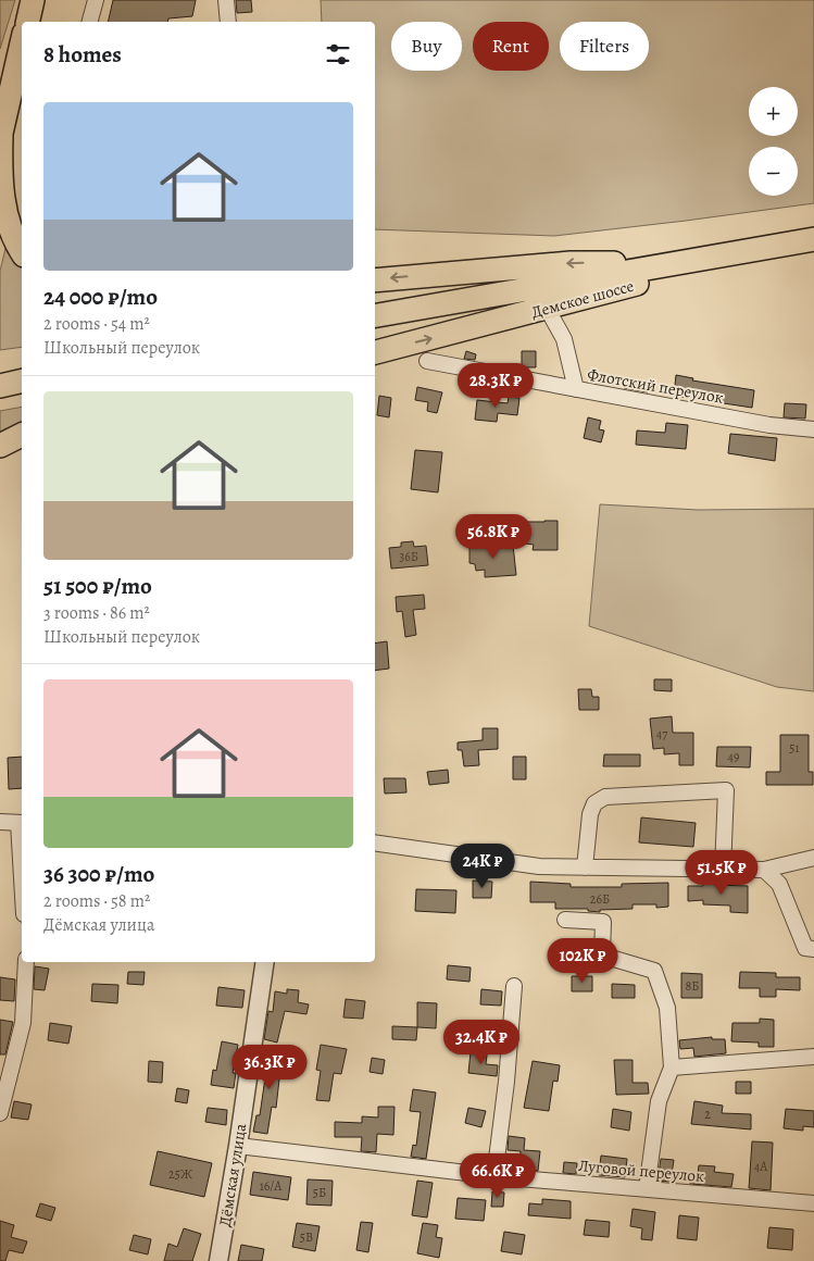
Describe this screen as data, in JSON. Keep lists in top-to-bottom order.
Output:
{
  "streets": {
    "main road": ["Демское шоссе"],
    "street": ["Флотский переулок", "Луговой переулок", "Дёмская улица"]
  },
  "crossings": [
    ["Луговой переулок", "Дёмская улица"]
  ],
  "house_numbers": [
    "36Б",
    "47",
    "51",
    "49",
    "26Б",
    "8Б",
    "2",
    "4А",
    "25Ж",
    "16/А",
    "5Б",
    "5В"
  ],
  "page": {
    "chip": ["Buy", "Rent", "Filters"],
    "heading": "8 homes",
    "map_buttons": ["+", "−"],
    "list": [
      {
        "name": "24 000 ₽/mo",
        "note": "2 rooms · 54 m² · Школьный переулок"
      },
      {
        "name": "51 500 ₽/mo",
        "note": "3 rooms · 86 m² · Школьный переулок"
      },
      {
        "name": "36 300 ₽/mo",
        "note": "2 rooms · 58 m² · Дёмская улица"
      }
    ],
    "price": [
      "28.3K ₽",
      "56.8K ₽",
      "24K ₽",
      "51.5K ₽",
      "102K ₽",
      "32.4K ₽",
      "36.3K ₽",
      "66.6K ₽"
    ]
  }
}
